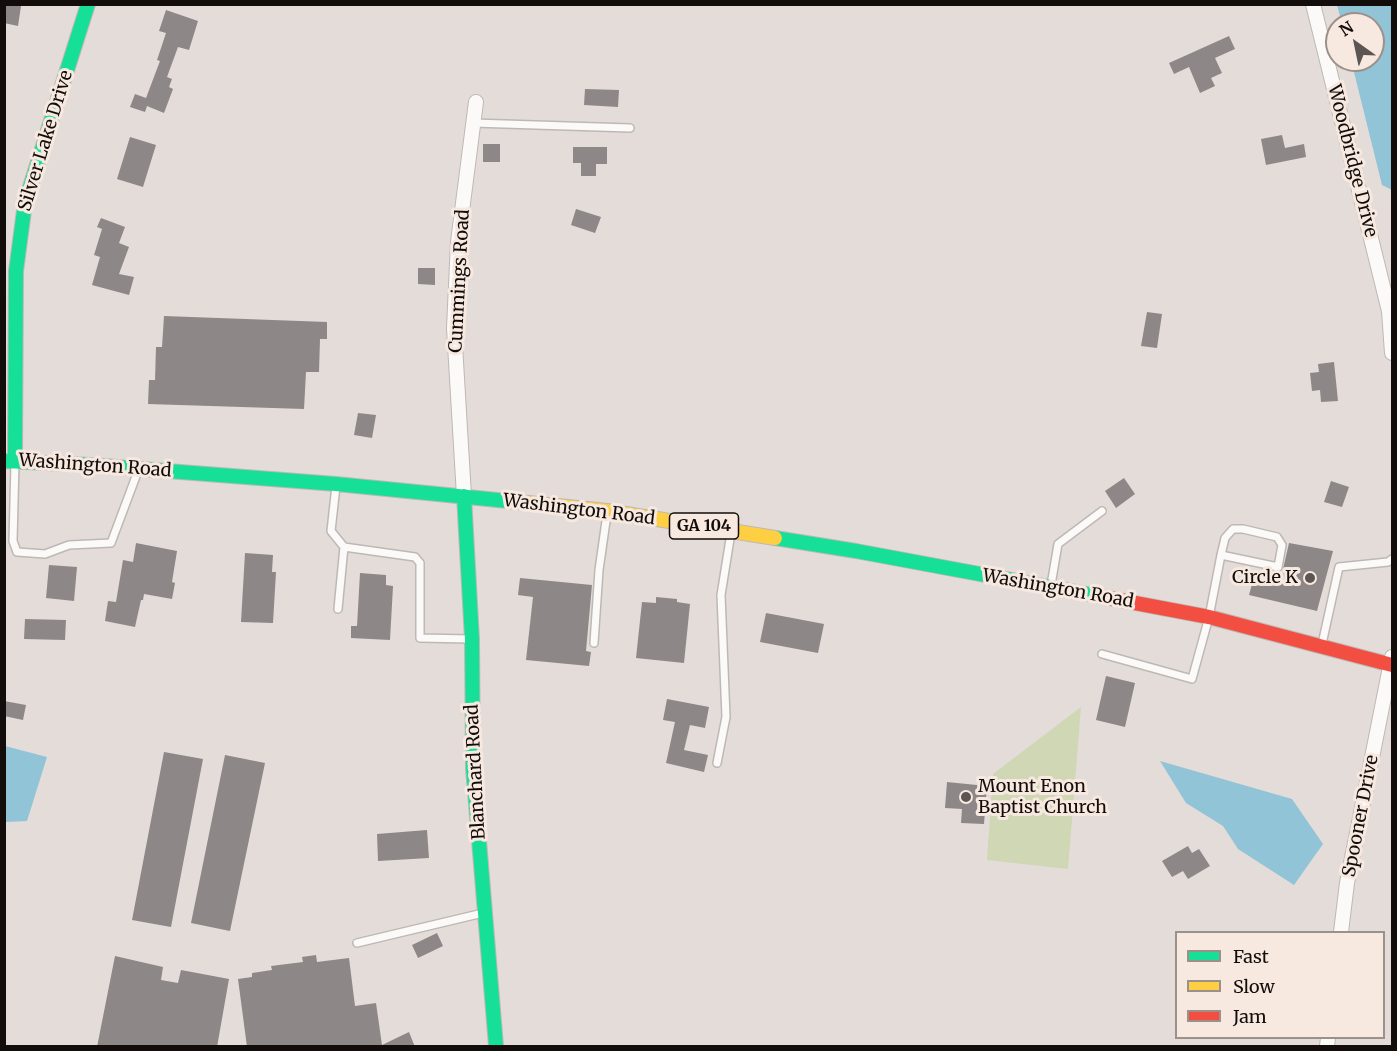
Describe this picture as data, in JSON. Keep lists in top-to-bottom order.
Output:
{
  "streets": {
    "main road": [
      "Silver Lake Drive",
      "Washington Road",
      "GA 104",
      "Blanchard Road"
    ],
    "street": ["Woodbridge Drive", "Cummings Road", "Spooner Drive"]
  },
  "crossings": [
    ["Silver Lake Drive", "Washington Road"],
    ["Cummings Road", "Washington Road"],
    ["Cummings Road", "Blanchard Road"],
    ["Washington Road", "Blanchard Road"],
    ["Washington Road", "Spooner Drive"]
  ],
  "places": ["Circle K", "Mount Enon Baptist Church"],
  "legend": ["Fast", "Slow", "Jam"],
  "north": "top left"
}
